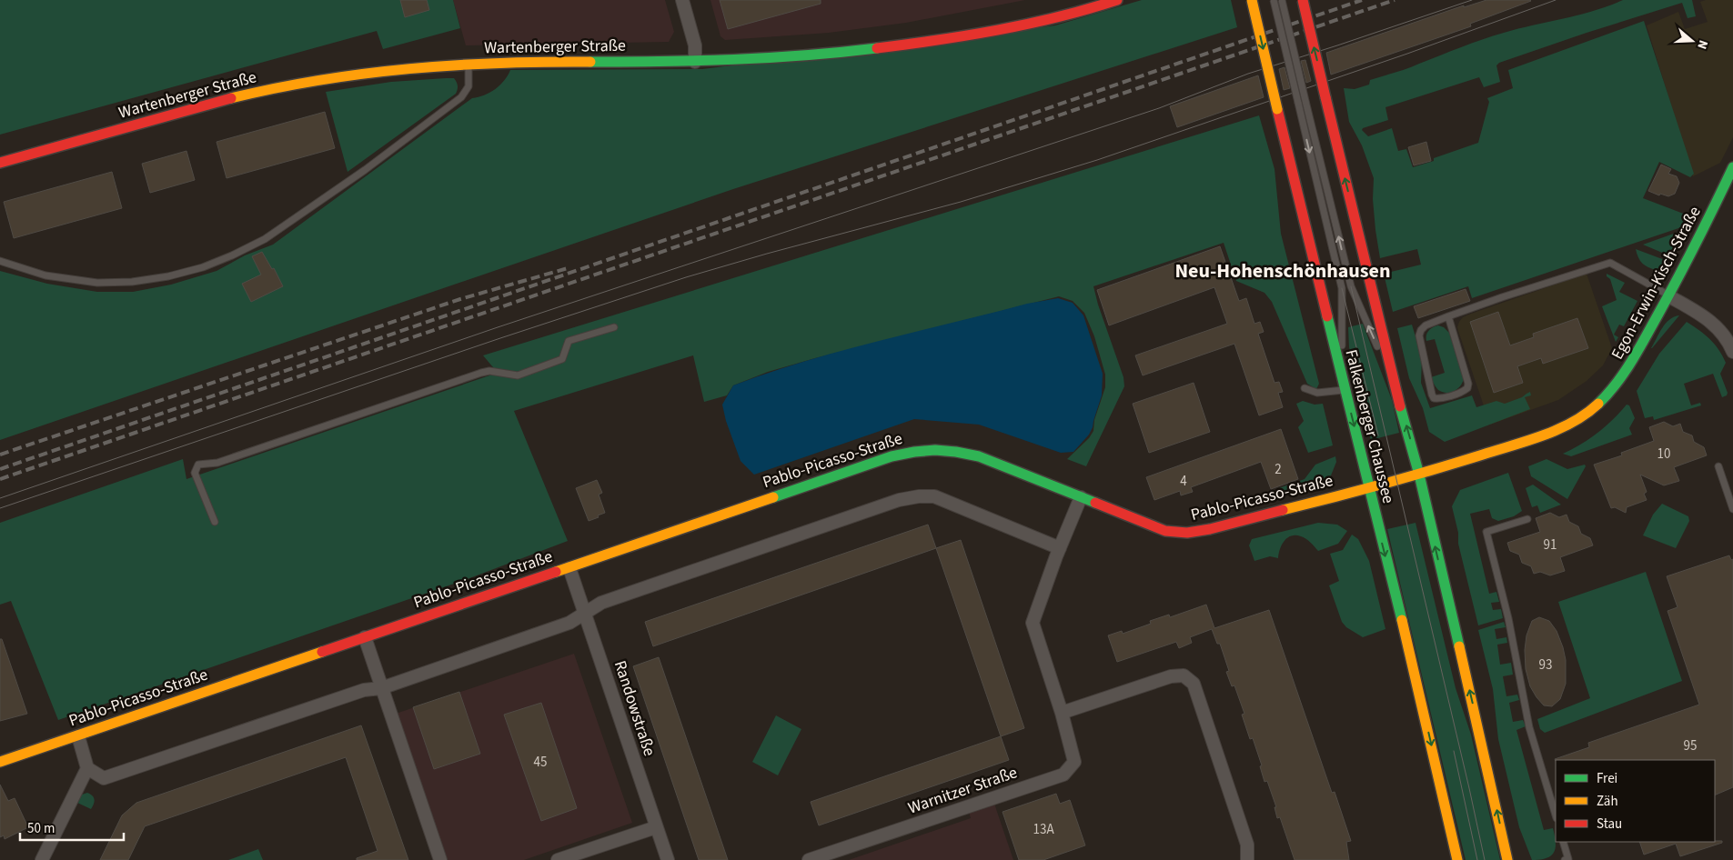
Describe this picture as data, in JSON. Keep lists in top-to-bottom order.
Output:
{
  "streets": {
    "main road": [
      "Wartenberger Straße",
      "Egon-Erwin-Kisch-Straße",
      "Falkenberger Chaussee",
      "Pablo-Picasso-Straße"
    ],
    "street": ["Randowstraße", "Warnitzer Straße"]
  },
  "crossings": [
    ["Egon-Erwin-Kisch-Straße", "Pablo-Picasso-Straße"],
    ["Falkenberger Chaussee", "Pablo-Picasso-Straße"],
    ["Pablo-Picasso-Straße", "Randowstraße"],
    ["Pablo-Picasso-Straße", "Warnitzer Straße"]
  ],
  "districts": ["Neu-Hohenschönhausen"],
  "house_numbers": [
    "10",
    "2",
    "4",
    "91",
    "93",
    "95",
    "45",
    "13A"
  ],
  "legend": ["Frei", "Zäh", "Stau"],
  "scale_bar": "50 m",
  "north": "right"
}
